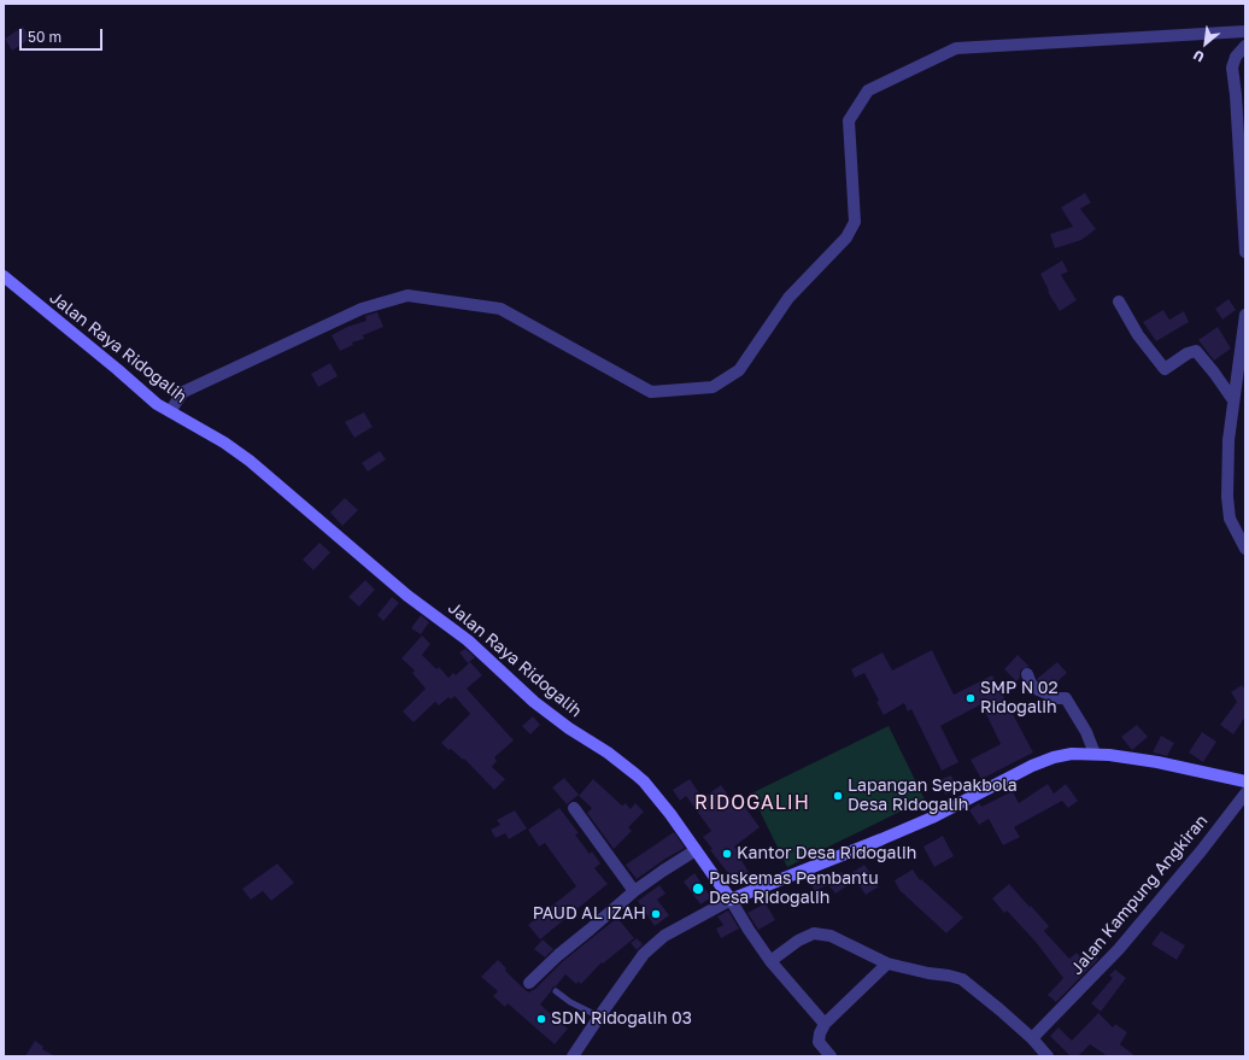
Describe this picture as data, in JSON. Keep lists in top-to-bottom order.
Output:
{
  "streets": {
    "street": ["Jalan Raya Ridogalih", "Jalan Kampung Angkiran"]
  },
  "districts": ["RIDOGALIH"],
  "places": [
    "SMP N 02 Ridogalih",
    "Lapangan Sepakbola Desa Ridogalih",
    "Kantor Desa Ridogalih",
    "Puskemas Pembantu Desa Ridogalih",
    "PAUD AL IZAH",
    "SDN Ridogalih 03"
  ],
  "scale_bar": "50 m",
  "north": "bottom left"
}
